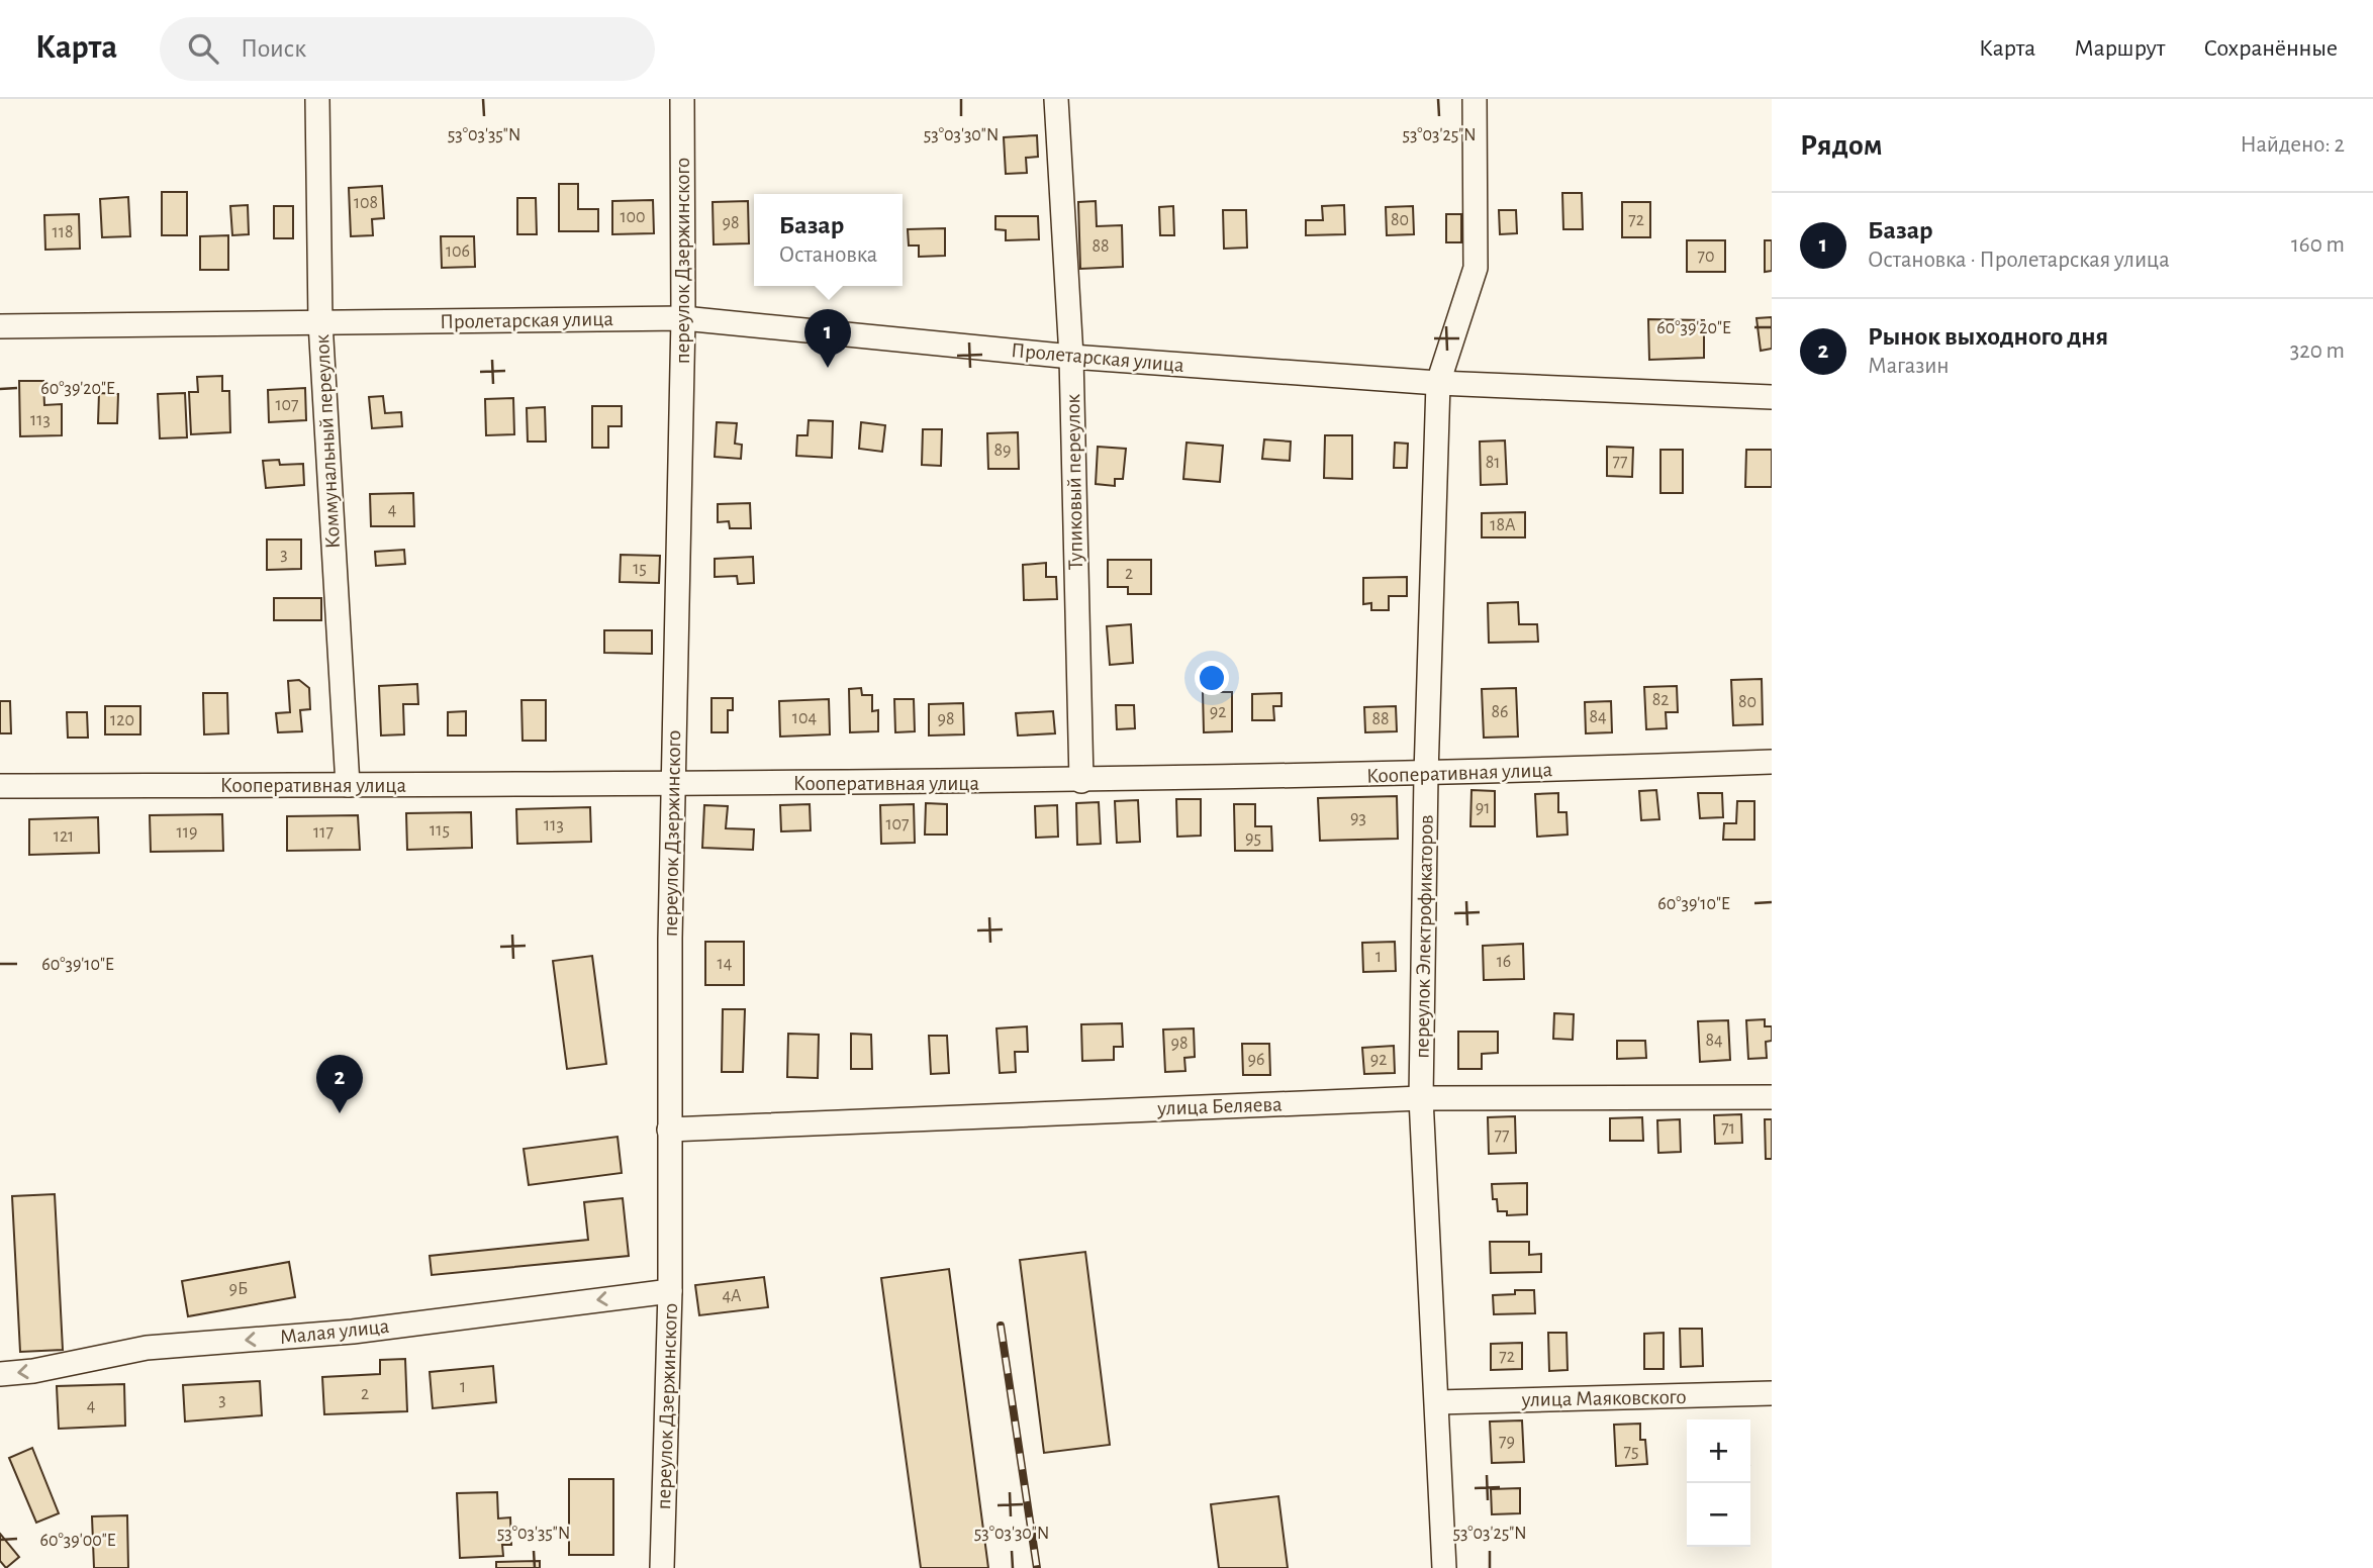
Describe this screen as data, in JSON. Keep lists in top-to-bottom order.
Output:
{
  "streets": {
    "street": [
      "переулок Дзержинского",
      "Пролетарская улица",
      "Коммунальный переулок",
      "Тупиковый переулок",
      "Кооперативная улица",
      "переулок Электрофикаторов",
      "улица Беляева",
      "Малая улица",
      "улица Маяковского"
    ]
  },
  "crossings": [
    ["переулок Дзержинского", "Пролетарская улица"],
    ["переулок Дзержинского", "Кооперативная улица"],
    ["переулок Дзержинского", "улица Беляева"],
    ["переулок Дзержинского", "Малая улица"],
    ["Пролетарская улица", "Коммунальный переулок"],
    ["Пролетарская улица", "Тупиковый переулок"],
    ["Пролетарская улица", "переулок Электрофикаторов"],
    ["Коммунальный переулок", "Кооперативная улица"],
    ["Тупиковый переулок", "Кооперативная улица"],
    ["Кооперативная улица", "переулок Электрофикаторов"],
    ["переулок Электрофикаторов", "улица Беляева"],
    ["переулок Электрофикаторов", "улица Маяковского"]
  ],
  "one_way": ["Малая улица"],
  "house_numbers": [
    "108",
    "100",
    "80",
    "72",
    "98",
    "118",
    "88",
    "106",
    "70",
    "107",
    "113",
    "89",
    "77",
    "81",
    "4",
    "18А",
    "3",
    "15",
    "2",
    "82",
    "80",
    "92",
    "86",
    "84",
    "104",
    "98",
    "88",
    "120",
    "91",
    "93",
    "107",
    "113",
    "115",
    "119",
    "117",
    "121",
    "95",
    "1",
    "16",
    "14",
    "84",
    "98",
    "96",
    "92",
    "71",
    "77",
    "9Б",
    "4А",
    "72",
    "1",
    "2",
    "3",
    "4",
    "79",
    "75"
  ],
  "page": {
    "header": "Карта",
    "search": "Поиск",
    "nav": ["Карта", "Маршрут", "Сохранённые"],
    "heading": ["Рядом", "Найдено: 2"],
    "list": [
      {
        "mark": "1",
        "name": "Базар",
        "note": "Остановка · Пролетарская улица",
        "value": "160 m"
      },
      {
        "mark": "2",
        "name": "Рынок выходного дня",
        "note": "Магазин",
        "value": "320 m"
      }
    ],
    "popup": ["Базар", "Остановка"],
    "pins": ["1", "2"],
    "map_buttons": ["+", "−"]
  },
  "coordinates": [
    "53°03'35\"N",
    "53°03'30\"N",
    "53°03'25\"N",
    "60°39'20\"E",
    "60°39'10\"E",
    "60°39'00\"E"
  ]
}
